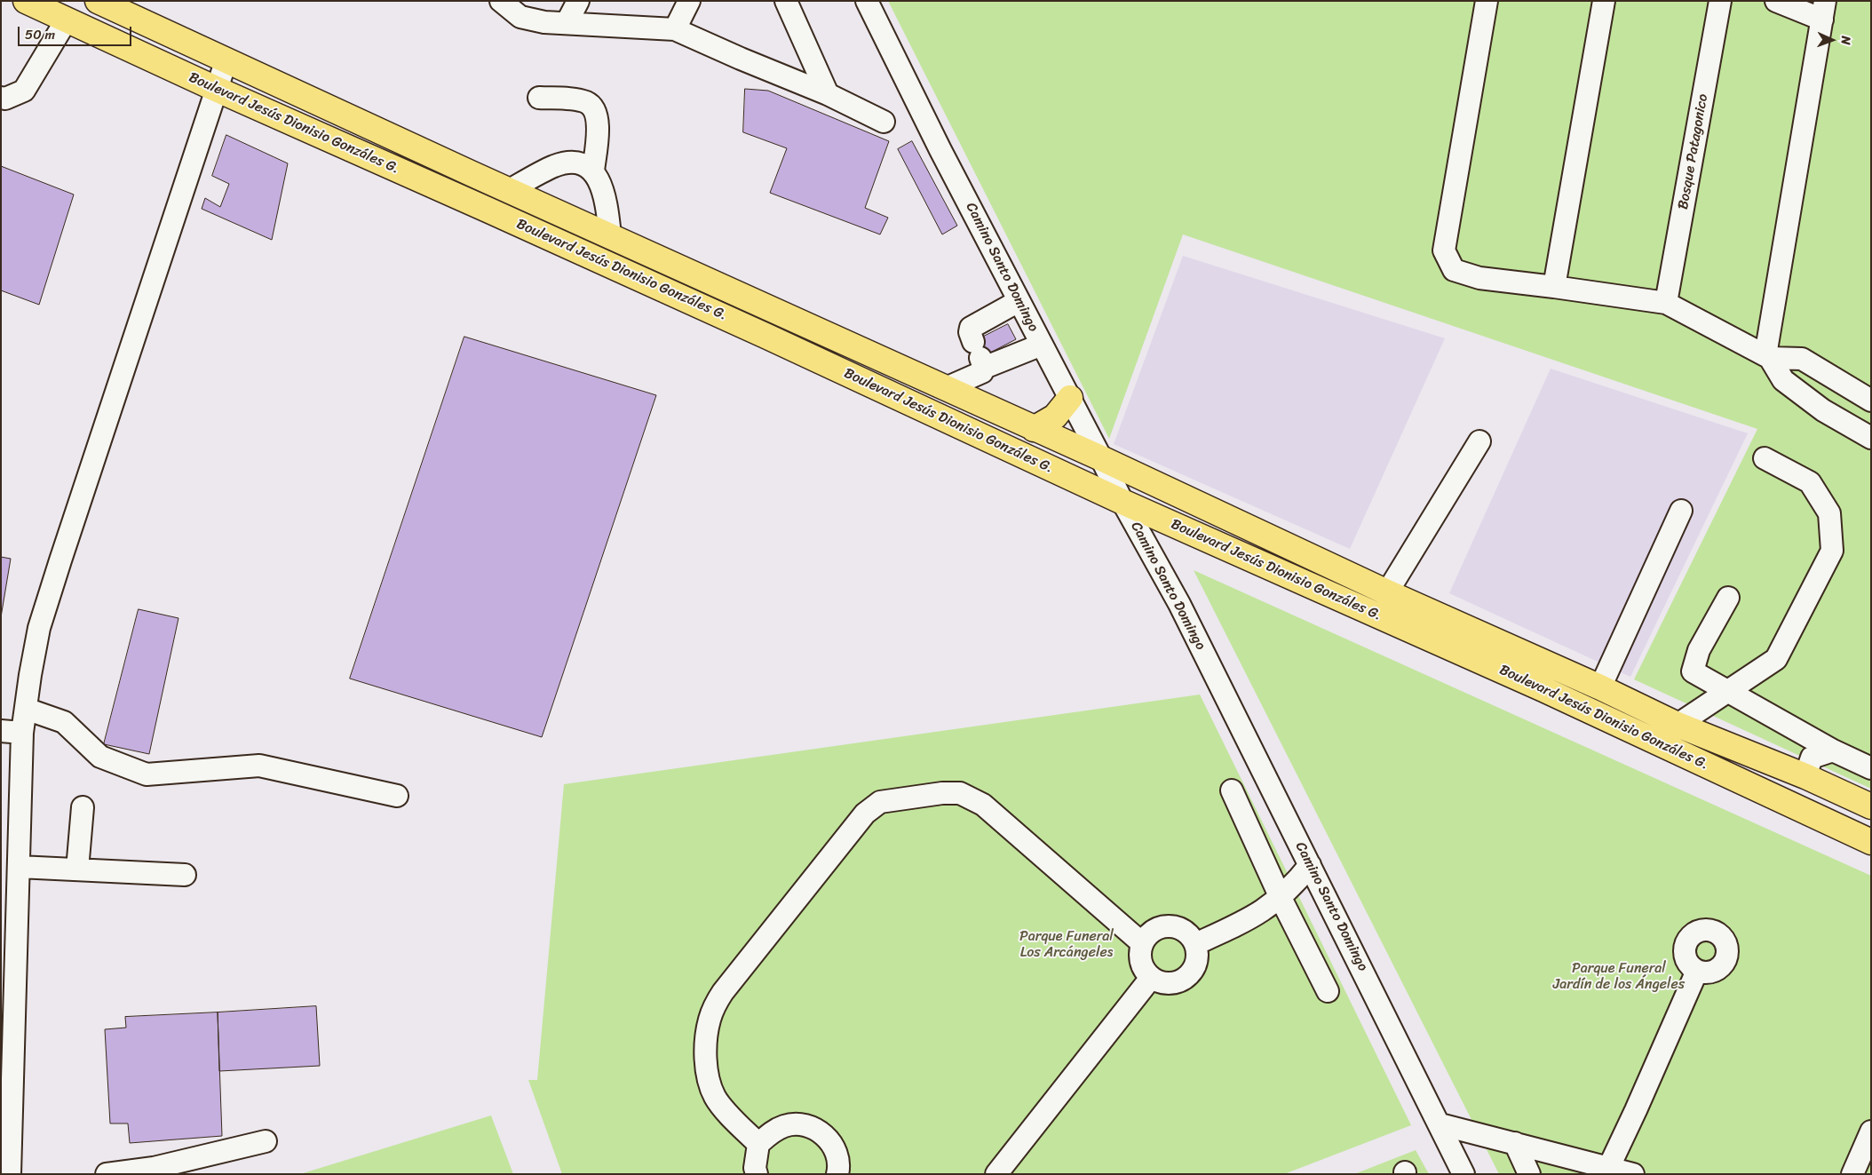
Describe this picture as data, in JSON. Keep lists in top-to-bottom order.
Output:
{
  "streets": {
    "main road": ["Boulevard Jesús Dionisio Gonzáles G."],
    "street": ["Bosque Patagonico", "Camino Santo Domingo"]
  },
  "crossings": [
    ["Boulevard Jesús Dionisio Gonzáles G.", "Camino Santo Domingo"]
  ],
  "parks": ["Parque Funeral Los Arcángeles", "Parque Funeral Jardín de los Ángeles"],
  "scale_bar": "50 m",
  "north": "right"
}
